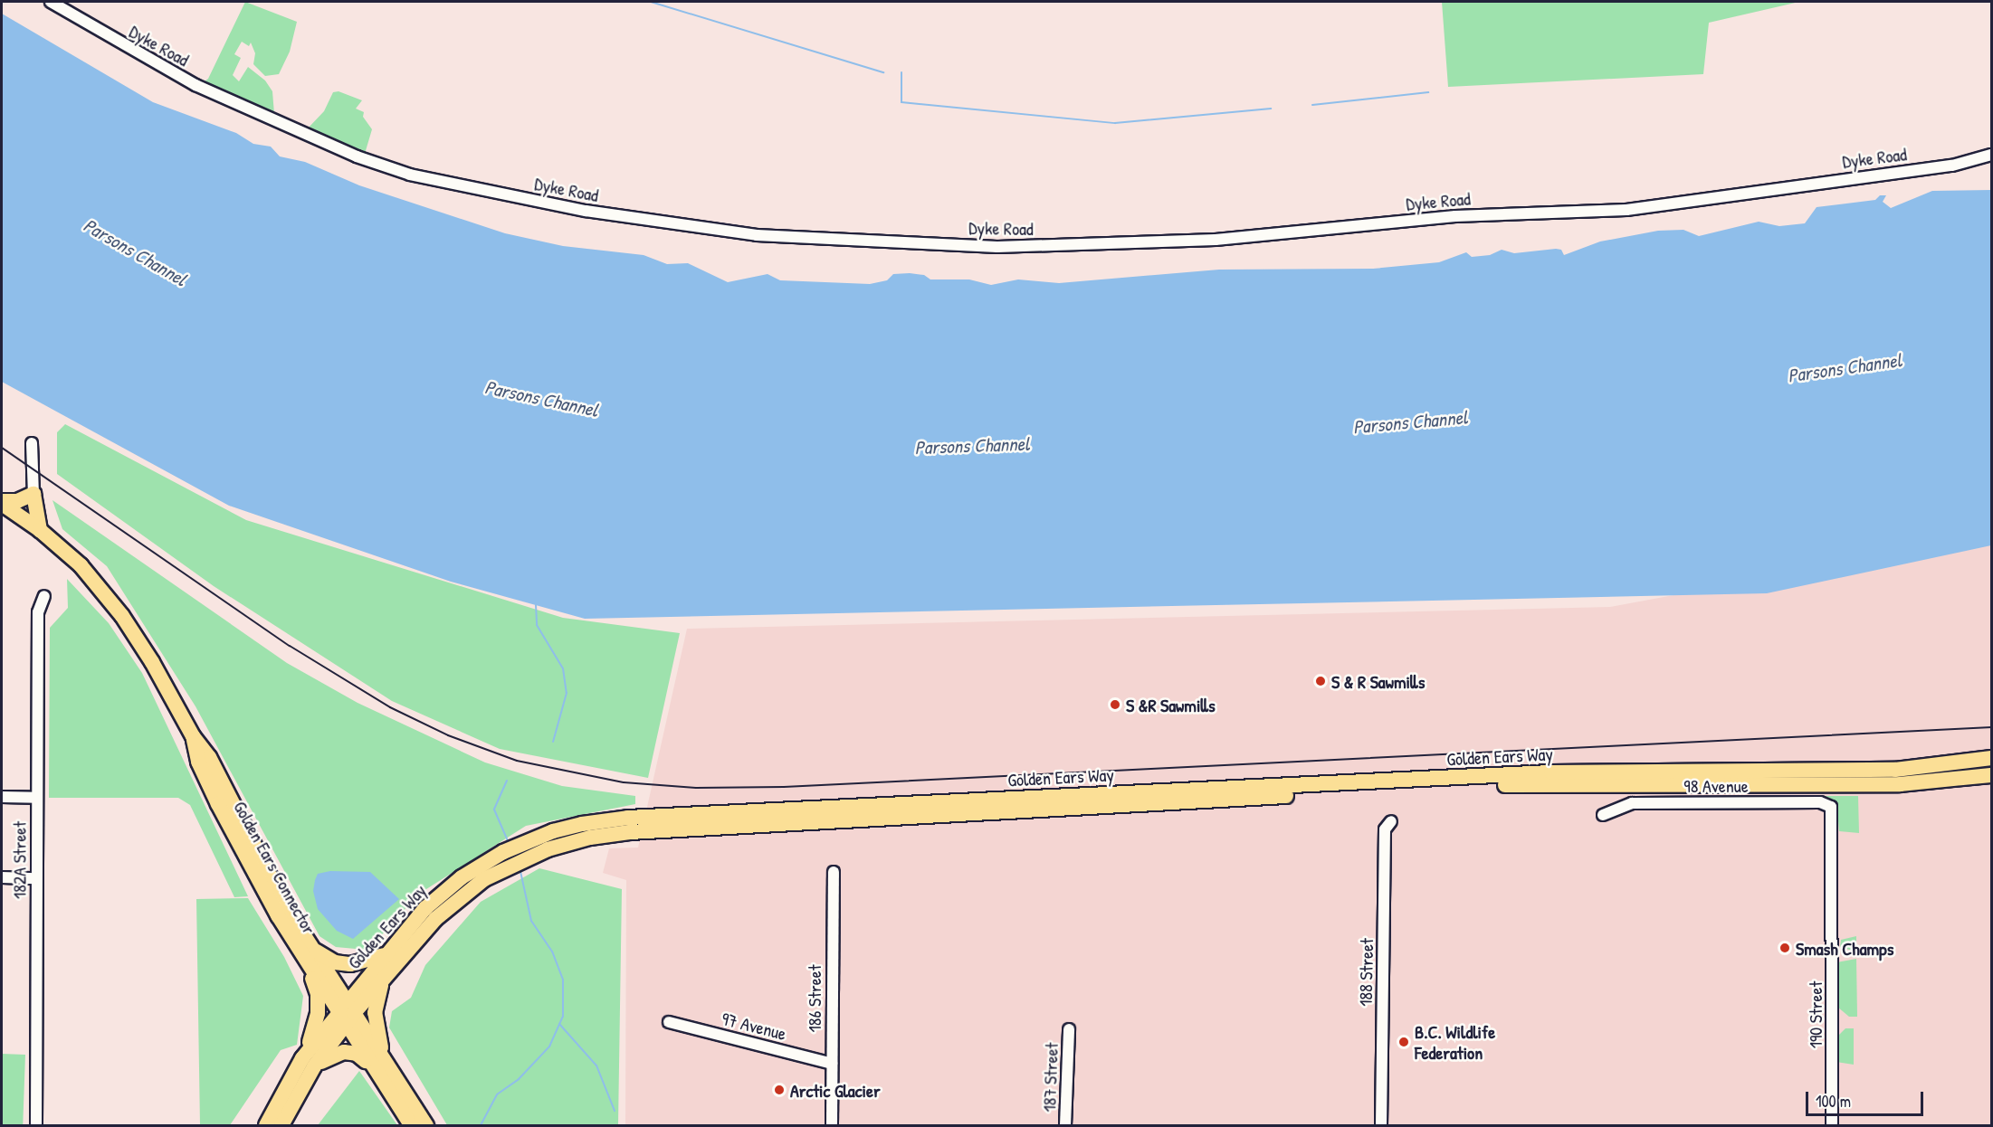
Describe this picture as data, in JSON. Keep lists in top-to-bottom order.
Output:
{
  "streets": {
    "main road": ["Golden Ears Way", "Golden Ears Connector"],
    "street": [
      "Dyke Road",
      "98 Avenue",
      "182A Street",
      "188 Street",
      "186 Street",
      "190 Street",
      "97 Avenue",
      "187 Street"
    ]
  },
  "crossings": [
    ["Golden Ears Way", "Golden Ears Connector"],
    ["98 Avenue", "190 Street"],
    ["186 Street", "97 Avenue"]
  ],
  "water": ["Parsons Channel"],
  "places": [
    "S & R Sawmills",
    "S &R Sawmills",
    "Smash Champs",
    "B.C. Wildlife Federation",
    "Arctic Glacier"
  ],
  "scale_bar": "100 m"
}
